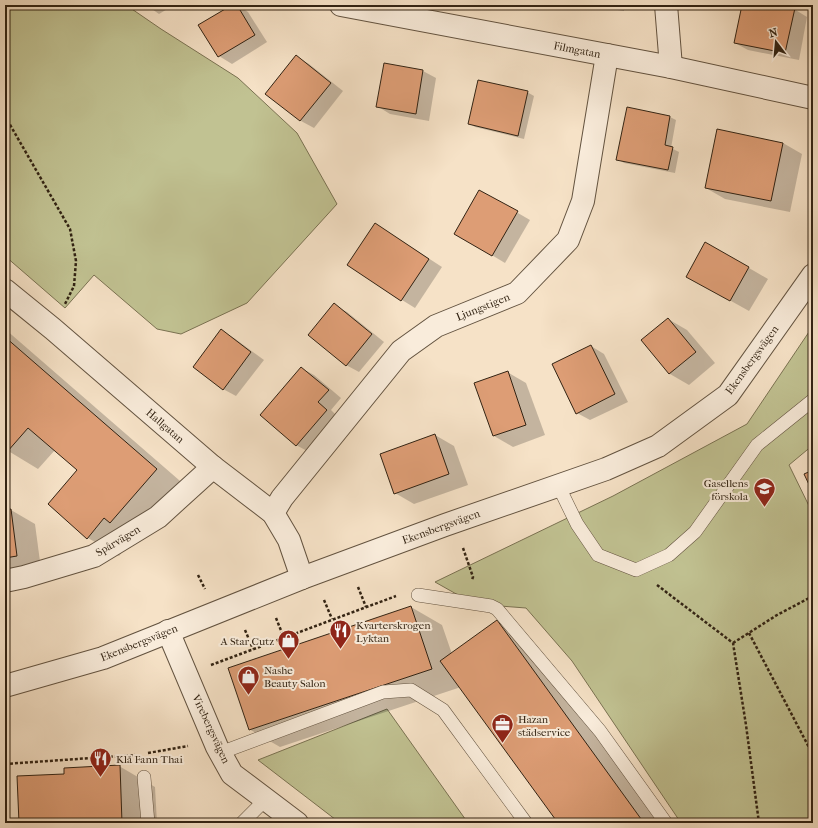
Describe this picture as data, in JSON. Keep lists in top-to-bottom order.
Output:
{
  "streets": {
    "street": [
      "Filmgatan",
      "Ljungstigen",
      "Ekensbergsvägen",
      "Hallgatan",
      "Spårvägen",
      "Virebergsvägen"
    ]
  },
  "crossings": [
    ["Filmgatan", "Ljungstigen"],
    ["Ljungstigen", "Hallgatan"],
    ["Ekensbergsvägen", "Hallgatan"],
    ["Ekensbergsvägen", "Virebergsvägen"],
    ["Hallgatan", "Spårvägen"]
  ],
  "places": {
    "school or university": ["Gasellens förskola"],
    "restaurant": ["Kvarterskrogen Lyktan", "Klå Fann Thai"],
    "shop": ["A Star Cutz", "Nashe Beauty Salon"],
    "office": ["Hazan städservice"]
  },
  "north": "top"
}
